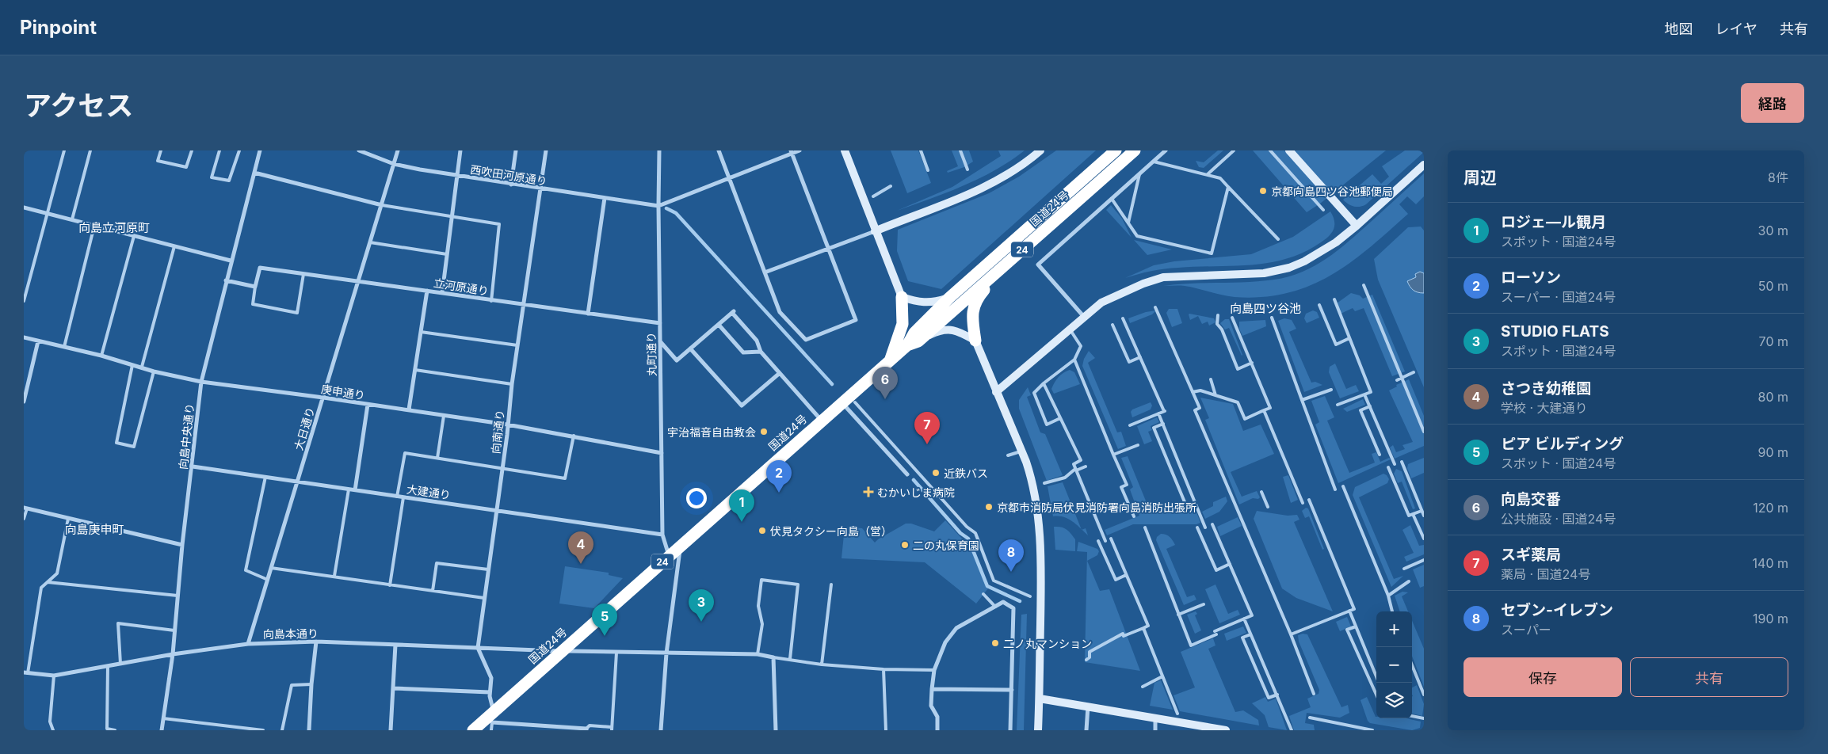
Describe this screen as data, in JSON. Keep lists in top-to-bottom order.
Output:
{
  "streets": {
    "highway": ["国道24号", "24"],
    "street": [
      "西吹田河原通り",
      "立河原通り",
      "丸町通り",
      "庚申通り",
      "大日通り",
      "向南通り",
      "向島中央通り",
      "大建通り",
      "向島本通り"
    ]
  },
  "crossings": [
    ["西吹田河原通り", "丸町通り"],
    ["西吹田河原通り", "大日通り"],
    ["西吹田河原通り", "向南通り"],
    ["国道24号", "24"],
    ["国道24号", "丸町通り"],
    ["国道24号", "向島本通り"],
    ["立河原通り", "丸町通り"],
    ["立河原通り", "大日通り"],
    ["立河原通り", "向南通り"],
    ["丸町通り", "庚申通り"],
    ["丸町通り", "大建通り"],
    ["庚申通り", "大日通り"],
    ["庚申通り", "向南通り"],
    ["庚申通り", "向島中央通り"],
    ["大日通り", "大建通り"],
    ["大日通り", "向島本通り"],
    ["向南通り", "大建通り"],
    ["向南通り", "向島本通り"],
    ["向島中央通り", "大建通り"],
    ["向島中央通り", "向島本通り"]
  ],
  "districts": ["向島立河原町", "向島四ツ谷池", "向島庚申町"],
  "places": {
    "other": [
      "京都向島四ツ谷池郵便局",
      "宇治福音自由教会",
      "近鉄バス",
      "京都市消防局伏見消防署向島消防出張所",
      "伏見タクシー向島（営）",
      "二の丸保育園",
      "二ノ丸マンション"
    ],
    "health": ["むかいじま病院"]
  },
  "page": {
    "header": "Pinpoint",
    "nav": ["地図", "レイヤ", "共有"],
    "title": "アクセス",
    "buttons": [
      "経路",
      ["保存", "共有"]
    ],
    "heading": ["周辺", "8件"],
    "list": [
      {
        "mark": "1",
        "name": "ロジェ―ル観月",
        "note": "スポット · 国道24号",
        "value": "30 m"
      },
      {
        "mark": "2",
        "name": "ローソン",
        "note": "スーパー · 国道24号",
        "value": "50 m"
      },
      {
        "mark": "3",
        "name": "STUDIO FLATS",
        "note": "スポット · 国道24号",
        "value": "70 m"
      },
      {
        "mark": "4",
        "name": "さつき幼稚園",
        "note": "学校 · 大建通り",
        "value": "80 m"
      },
      {
        "mark": "5",
        "name": "ピア ビルディング",
        "note": "スポット · 国道24号",
        "value": "90 m"
      },
      {
        "mark": "6",
        "name": "向島交番",
        "note": "公共施設 · 国道24号",
        "value": "120 m"
      },
      {
        "mark": "7",
        "name": "スギ薬局",
        "note": "薬局 · 国道24号",
        "value": "140 m"
      },
      {
        "mark": "8",
        "name": "セブン-イレブン",
        "note": "スーパー",
        "value": "190 m"
      }
    ],
    "pins": [
      "6",
      "7",
      "2",
      "1",
      "4",
      "8",
      "3",
      "5"
    ],
    "map_buttons": ["+", "−"]
  }
}
